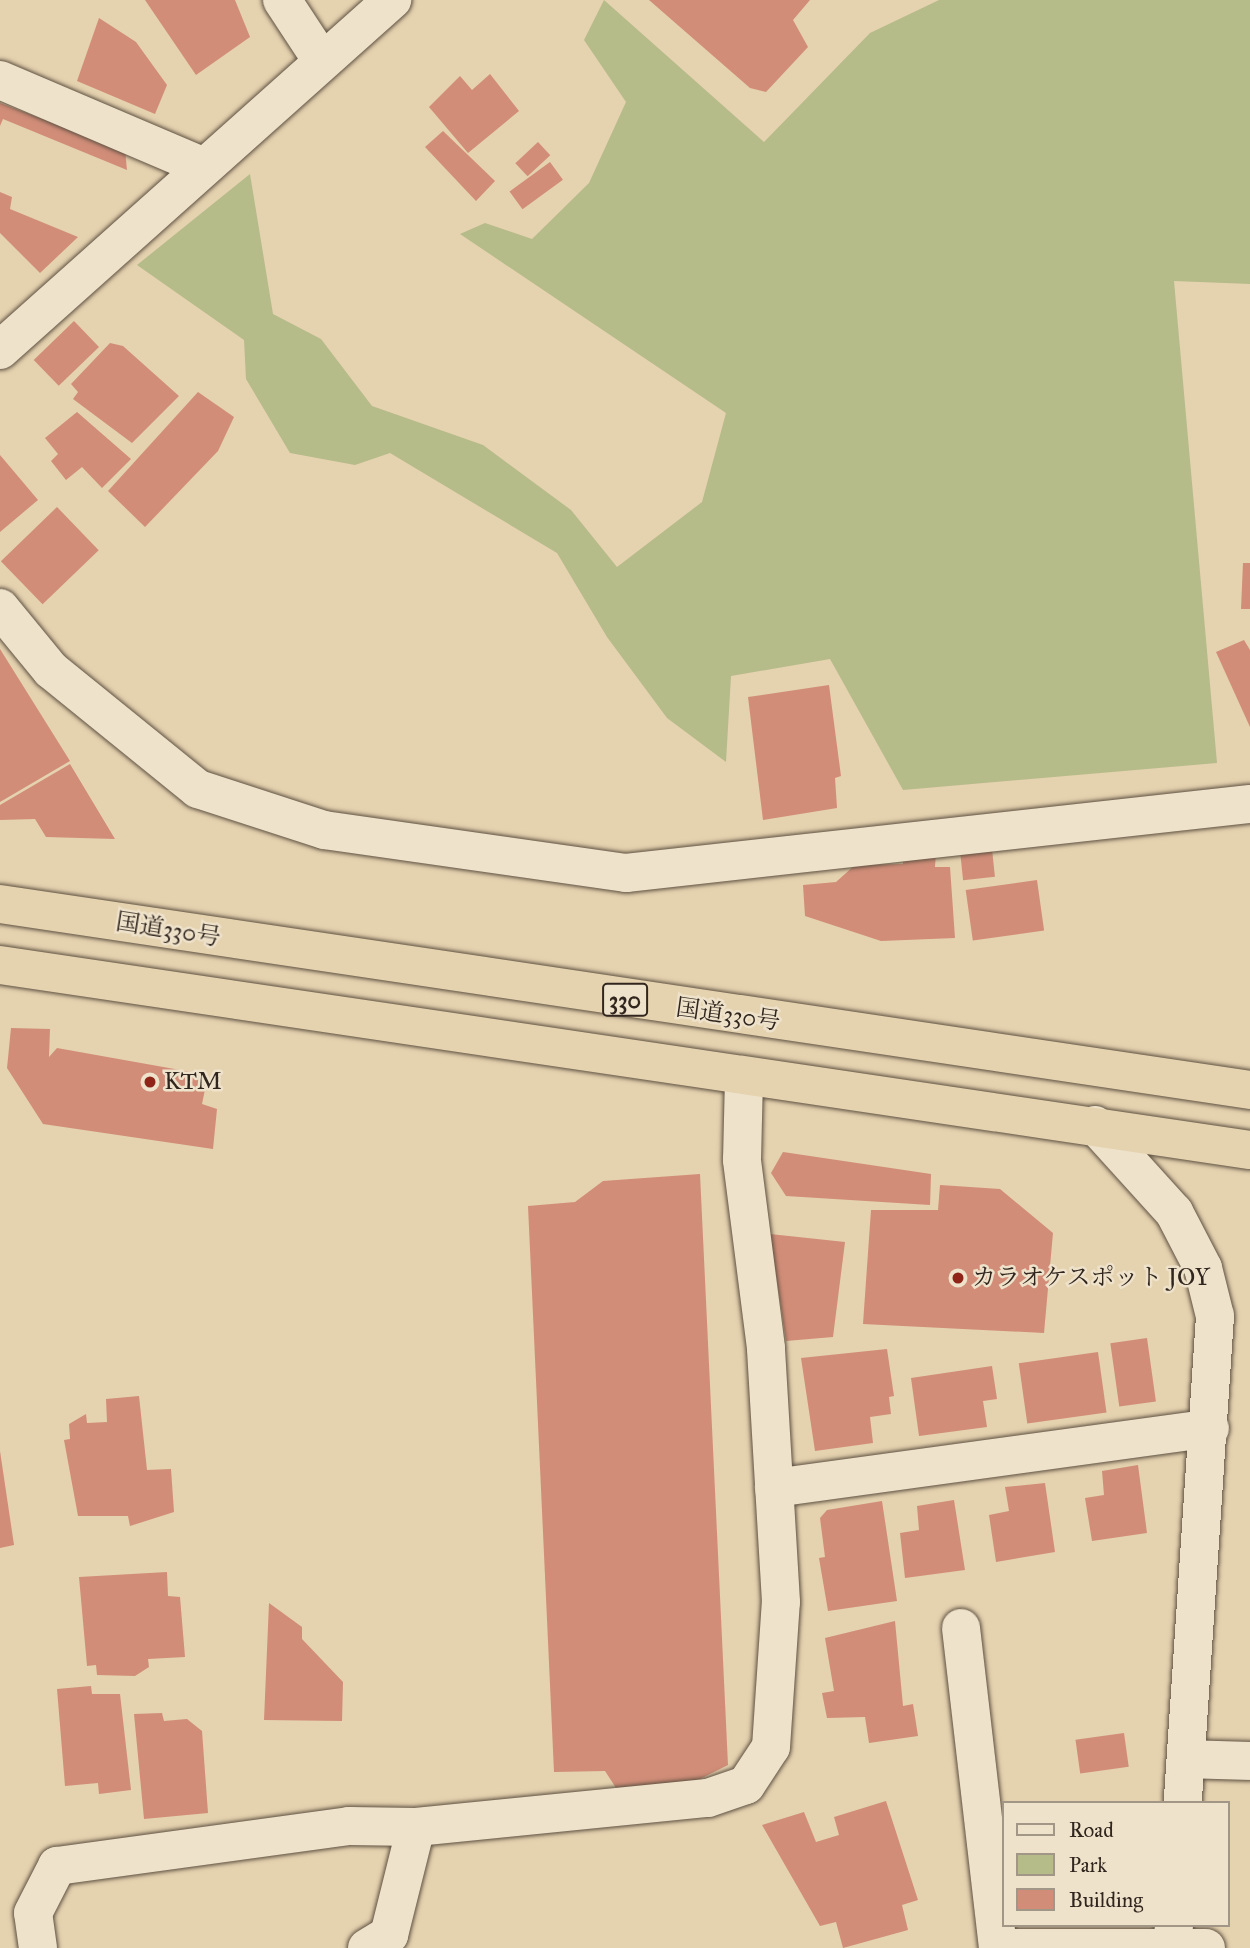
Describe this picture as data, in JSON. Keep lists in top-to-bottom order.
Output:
{
  "streets": {
    "highway": ["国道330号", "330"]
  },
  "places": ["KTM", "カラオケスポット JOY"],
  "legend": ["Road", "Park", "Building"]
}
